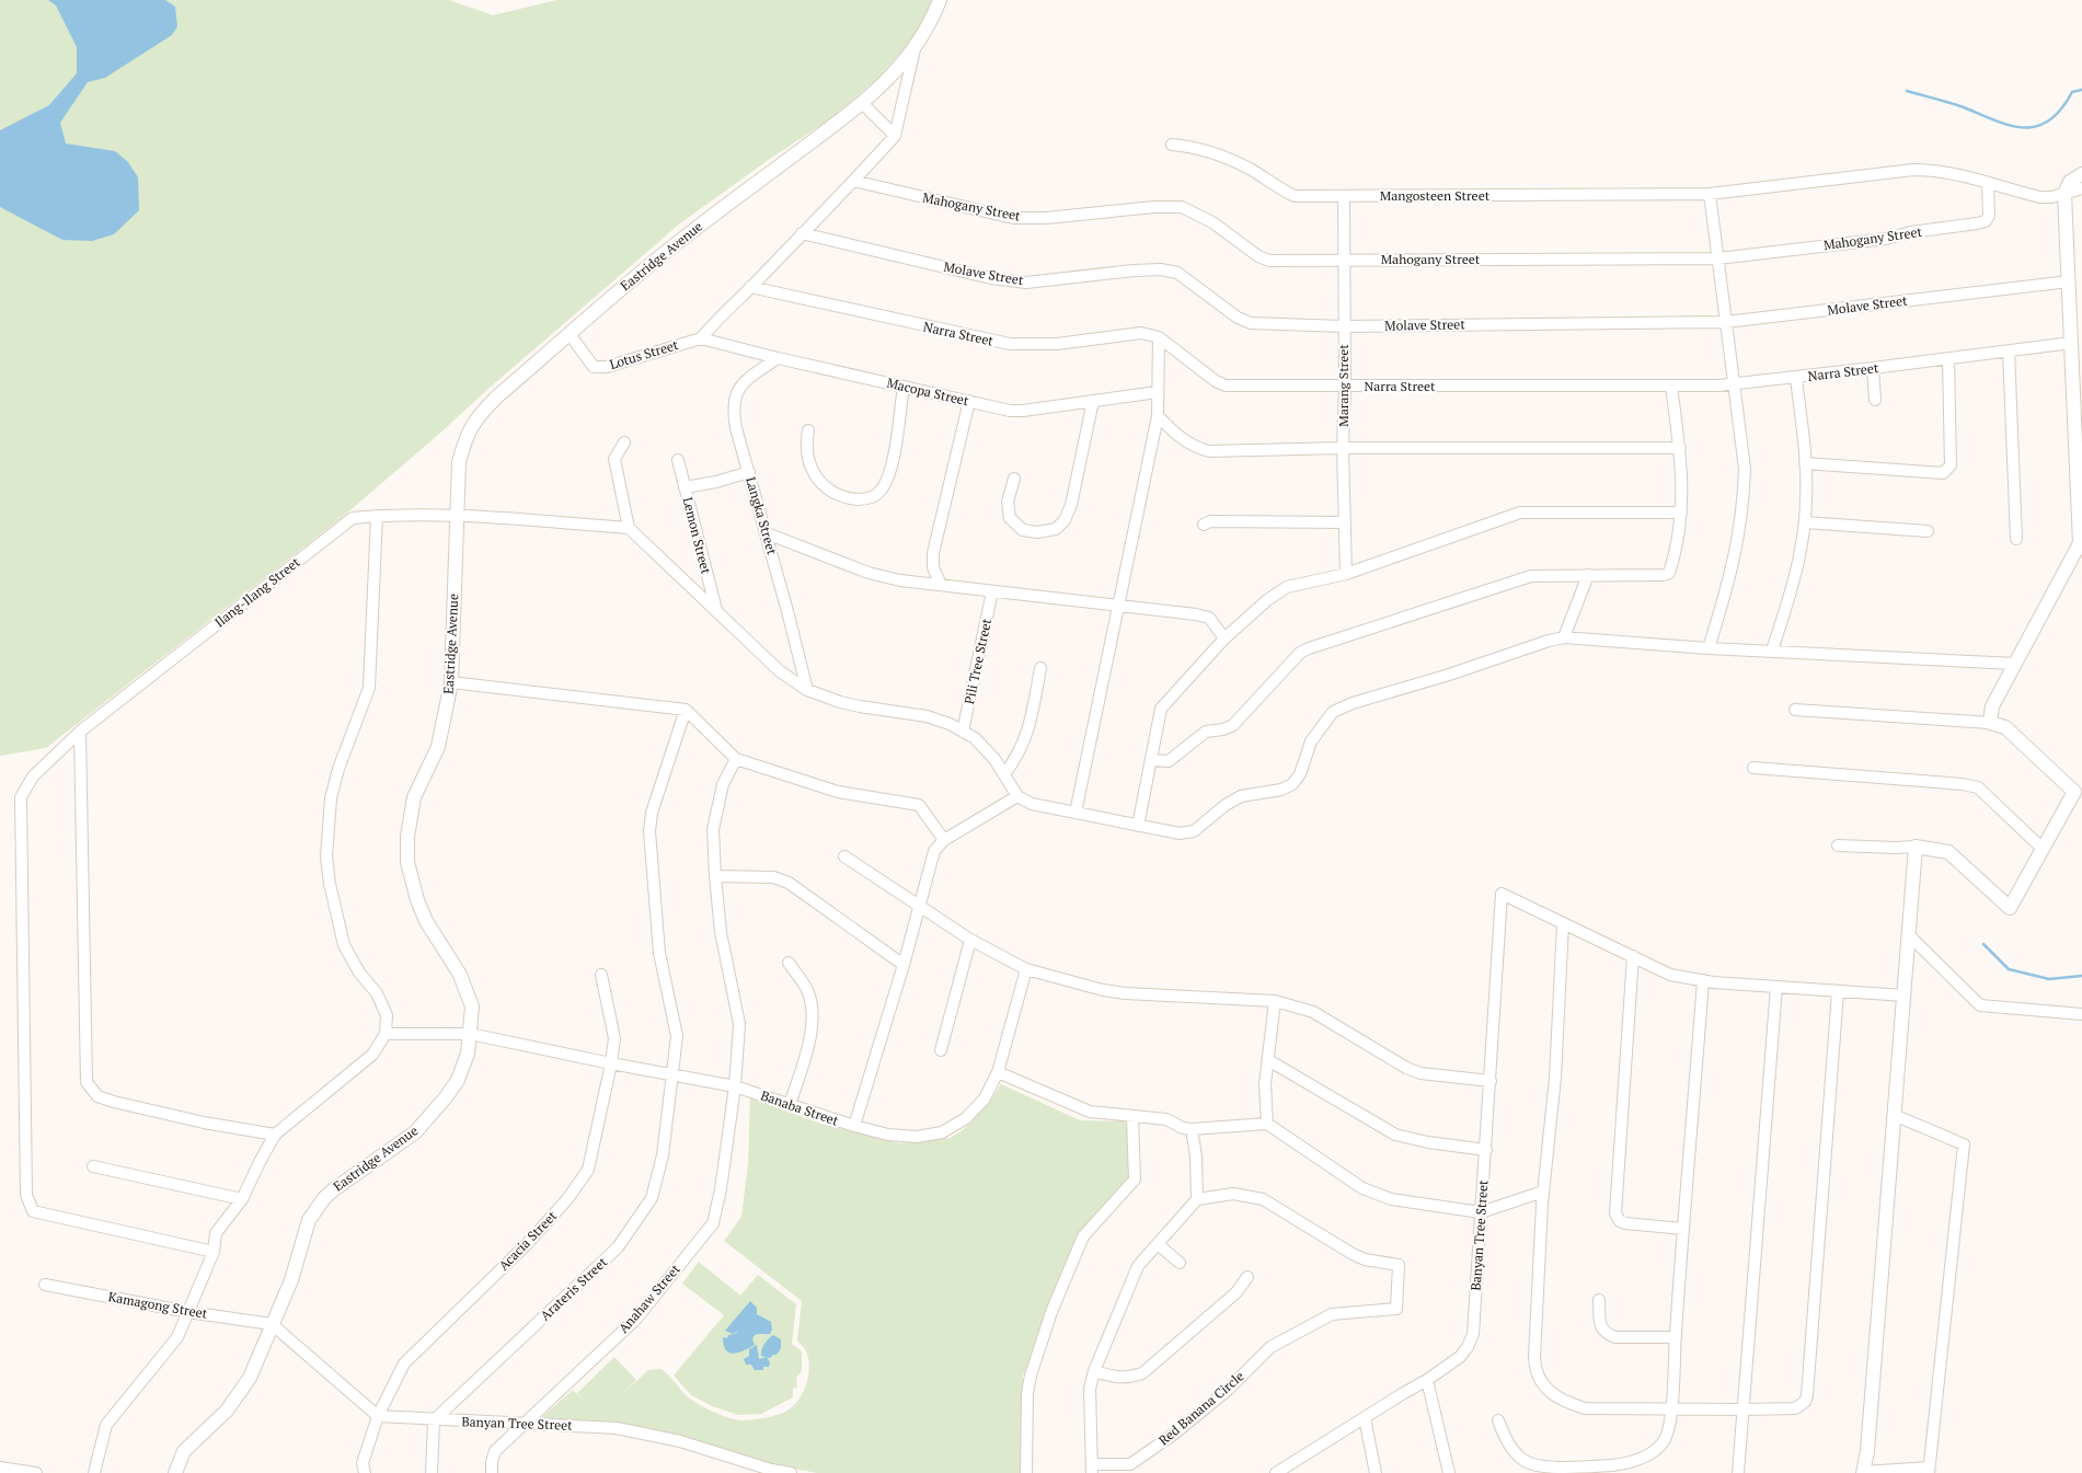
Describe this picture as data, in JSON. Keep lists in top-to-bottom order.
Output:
{
  "streets": {
    "street": [
      "Mangosteen Street",
      "Mahogany Street",
      "Eastridge Avenue",
      "Molave Street",
      "Narra Street",
      "Lotus Street",
      "Marang Street",
      "Macopa Street",
      "Langka Street",
      "Lemon Street",
      "Ilang-Ilang Street",
      "Pili Tree Street",
      "Banaba Street",
      "Banyan Tree Street",
      "Acacia Street",
      "Arateris Street",
      "Anahaw Street",
      "Kamagong Street",
      "Red Banana Circle"
    ]
  },
  "crossings": [
    ["Mangosteen Street", "Mahogany Street"],
    ["Mangosteen Street", "Marang Street"],
    ["Mahogany Street", "Marang Street"],
    ["Eastridge Avenue", "Lotus Street"],
    ["Eastridge Avenue", "Ilang-Ilang Street"],
    ["Eastridge Avenue", "Banaba Street"],
    ["Eastridge Avenue", "Kamagong Street"],
    ["Molave Street", "Marang Street"],
    ["Narra Street", "Marang Street"],
    ["Lotus Street", "Macopa Street"],
    ["Macopa Street", "Langka Street"],
    ["Banaba Street", "Acacia Street"],
    ["Banaba Street", "Arateris Street"],
    ["Banaba Street", "Anahaw Street"],
    ["Banyan Tree Street", "Acacia Street"],
    ["Banyan Tree Street", "Arateris Street"],
    ["Banyan Tree Street", "Anahaw Street"]
  ]
}
